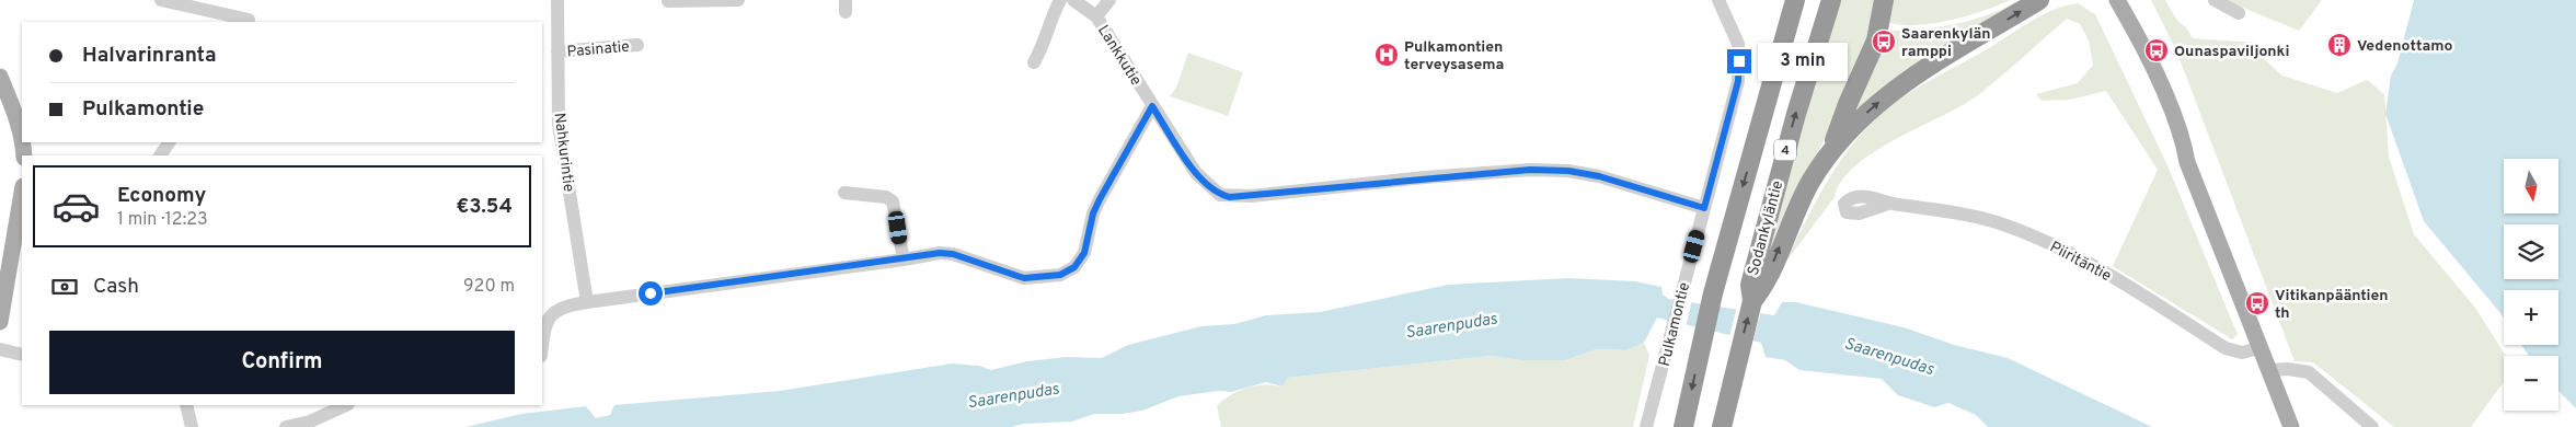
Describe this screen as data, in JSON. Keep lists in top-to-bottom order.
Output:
{
  "streets": {
    "highway": ["4", "Sodankyläntie"],
    "street": [
      "Pasinatie",
      "Lankkutie",
      "Nahkurintie",
      "Piiritäntie",
      "Pulkamontie"
    ]
  },
  "crossings": [
    ["Pasinatie", "Nahkurintie"],
    ["Lankkutie", "Pulkamontie"]
  ],
  "water": ["Saarenpudas"],
  "places": {
    "bus stop": ["Saarenkylän ramppi", "Ounaspaviljonki", "Vitikanpääntien th"],
    "building": ["Vedenottamo"],
    "hospital": ["Pulkamontien terveysasema"]
  },
  "north": "bottom",
  "page": {
    "banner": ["Halvarinranta", "Pulkamontie"],
    "bubble": "3 min",
    "map_buttons": ["+", "−"],
    "list": [
      {
        "name": "Economy",
        "note": "1 min · 12:23",
        "value": "€3.54"
      }
    ],
    "pay": ["Cash", "920 m"],
    "buttons": "Confirm"
  }
}
